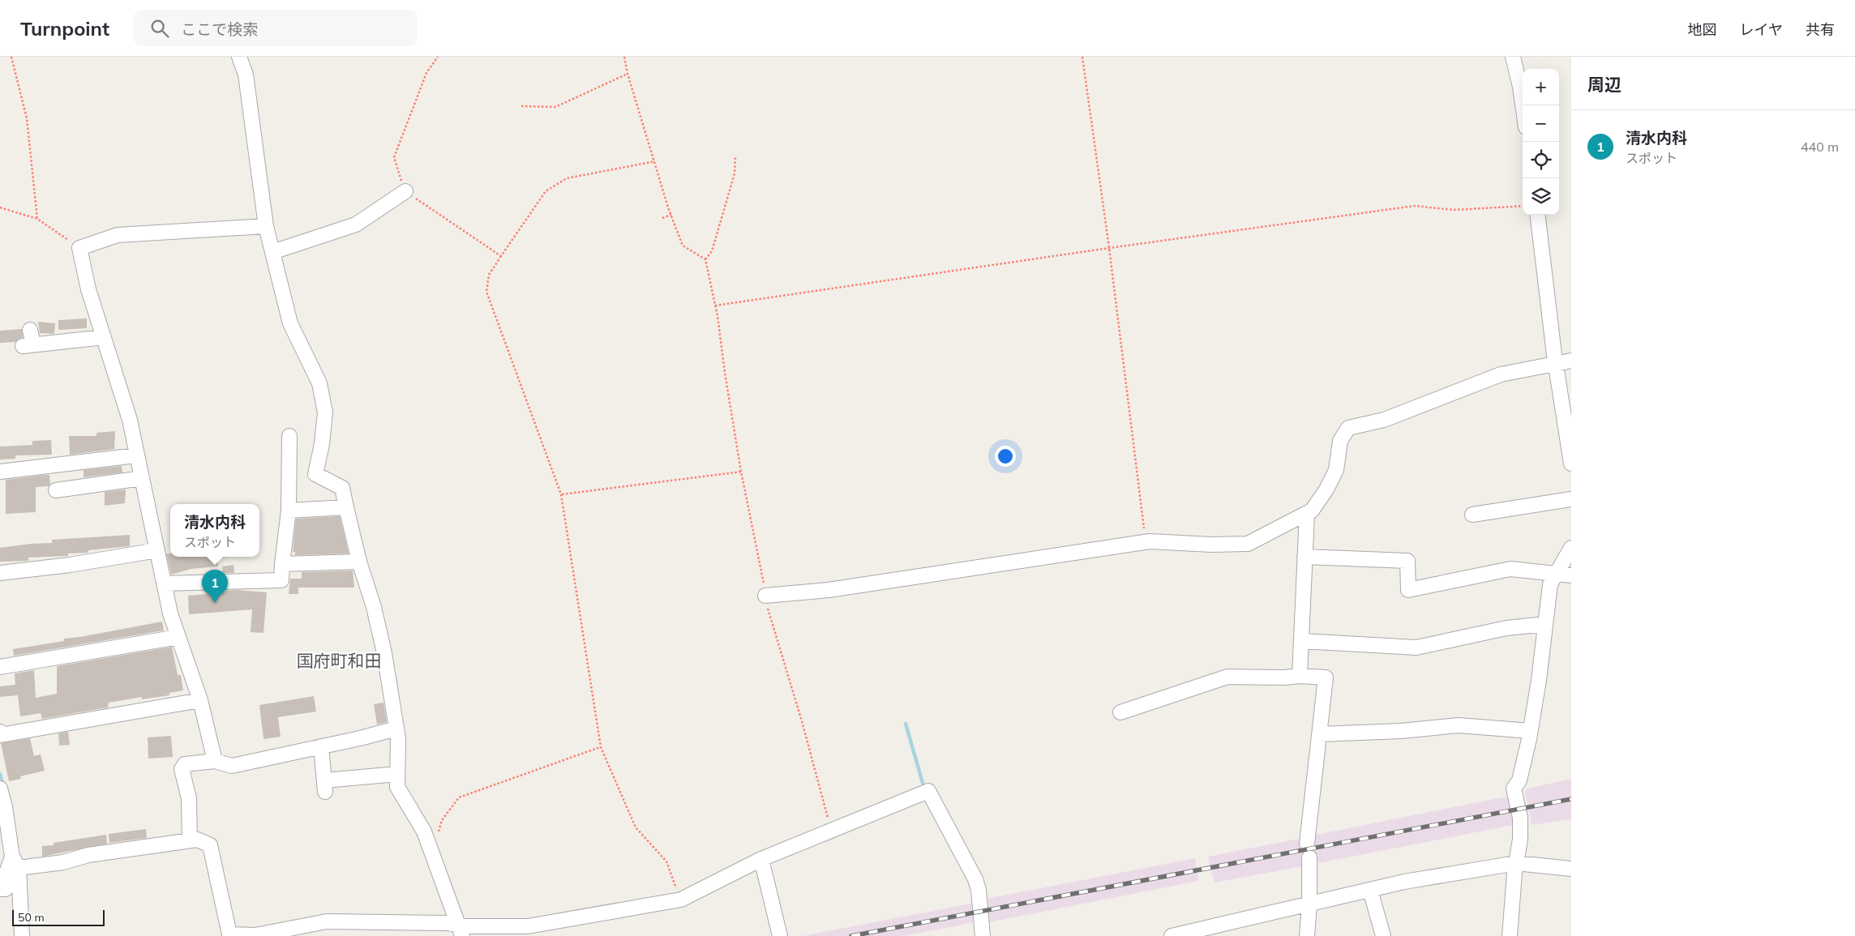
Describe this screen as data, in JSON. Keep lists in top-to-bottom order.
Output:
{
  "districts": ["国府町和田"],
  "scale_bar": "50 m",
  "page": {
    "header": "Turnpoint",
    "search": "ここで検索",
    "nav": ["地図", "レイヤ", "共有"],
    "heading": "周辺",
    "map_buttons": ["+", "−"],
    "list": [
      {
        "mark": "1",
        "name": "清水内科",
        "note": "スポット",
        "value": "440 m"
      }
    ],
    "popup": ["清水内科", "スポット"],
    "pins": "1",
    "scale": "50 m"
  }
}
